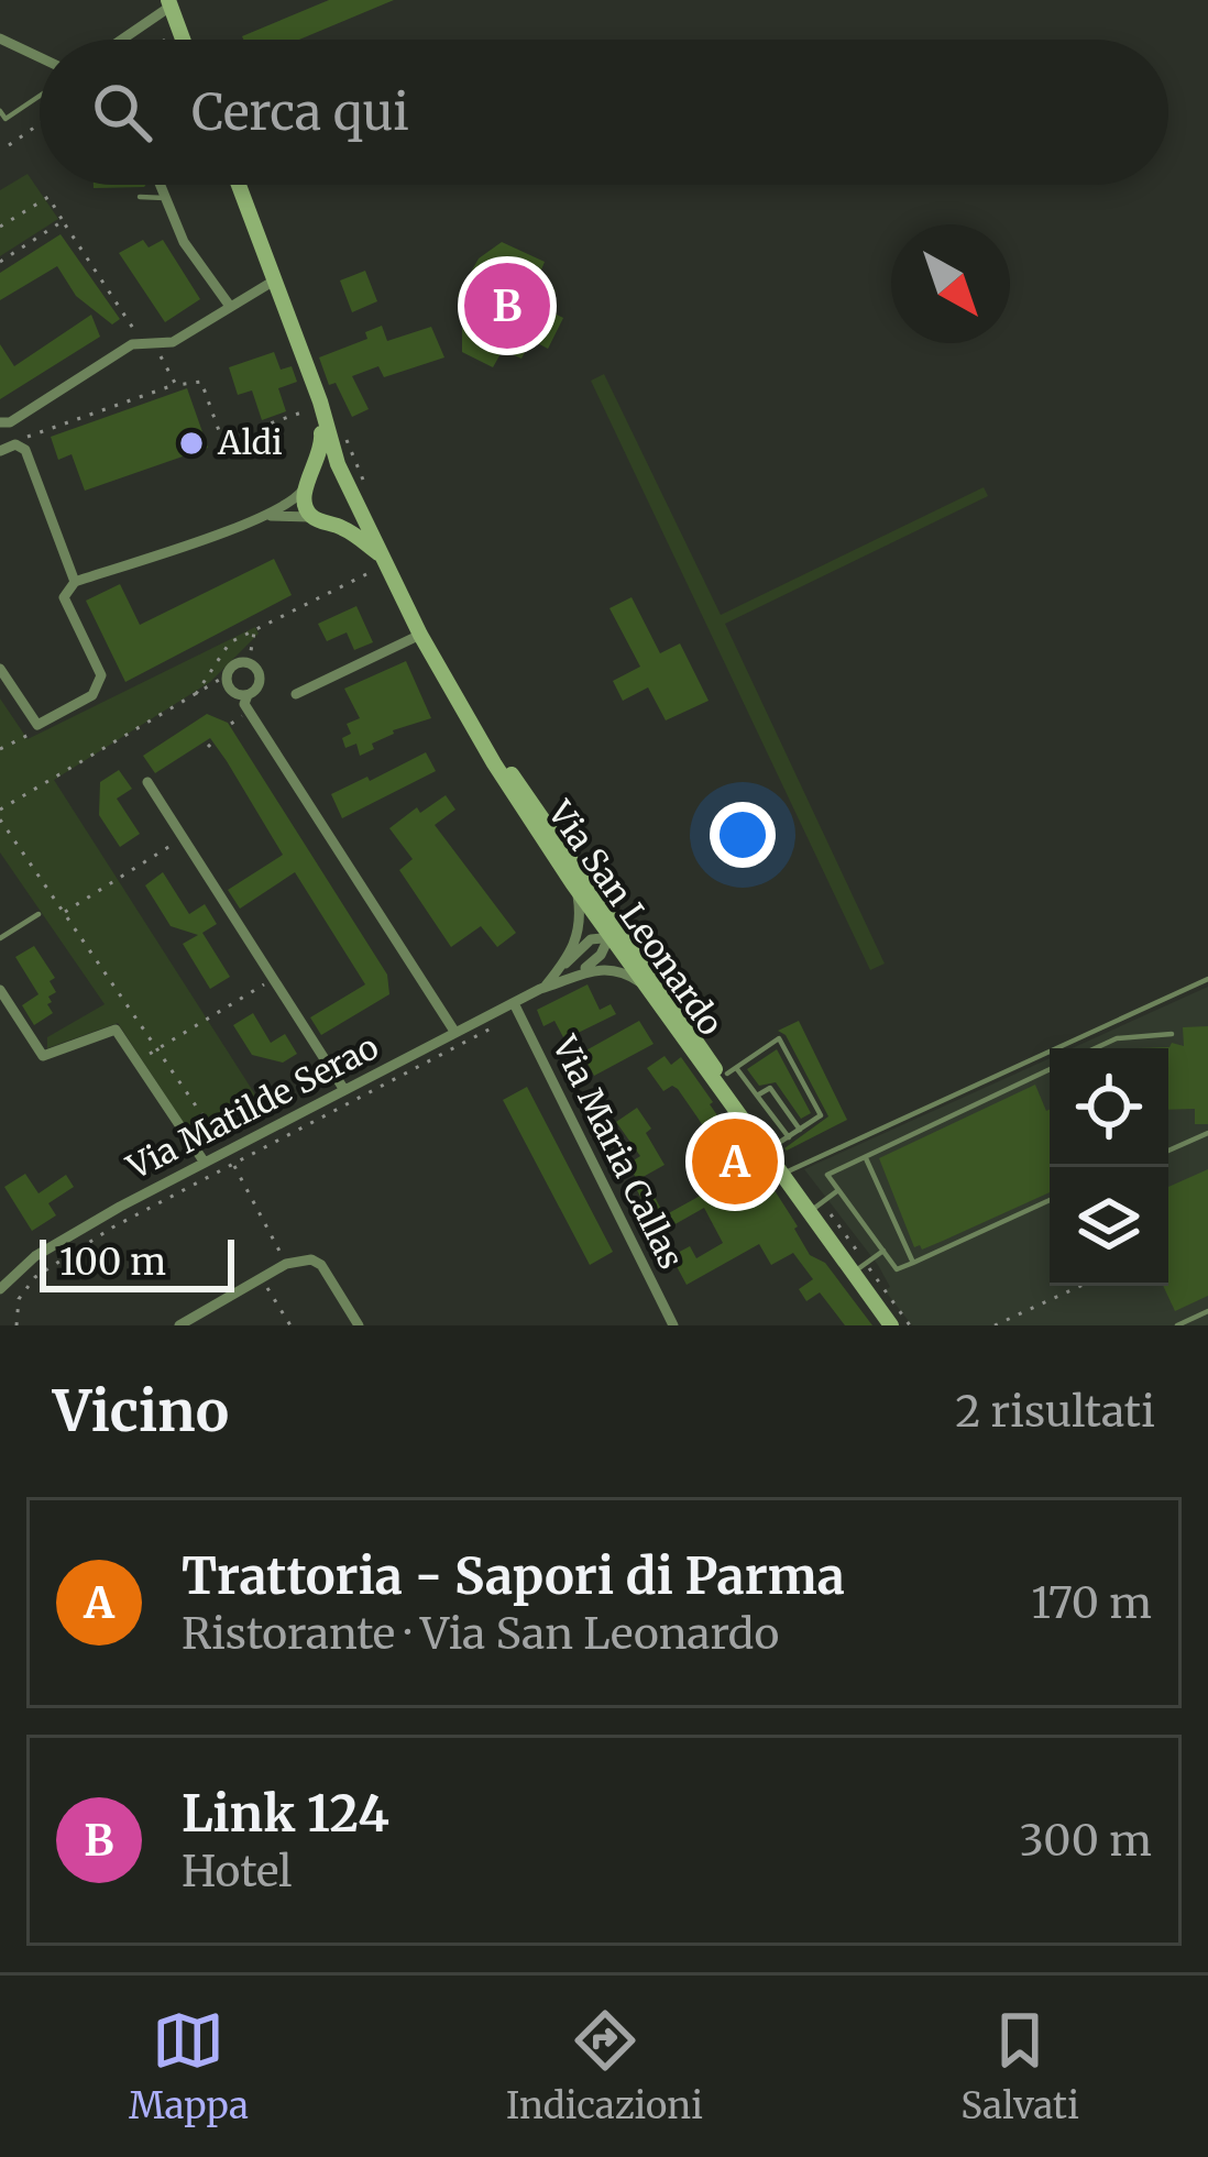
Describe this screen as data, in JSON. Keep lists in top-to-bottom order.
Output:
{
  "streets": {
    "main road": ["Via San Leonardo"],
    "street": ["Via Matilde Serao", "Via Maria Callas"]
  },
  "crossings": [
    ["Via San Leonardo", "Via Matilde Serao"],
    ["Via Matilde Serao", "Via Maria Callas"]
  ],
  "places": ["Aldi"],
  "scale_bar": "100 m",
  "north": "bottom right",
  "page": {
    "search": "Cerca qui",
    "pins": ["B", "A"],
    "scale": "100 m",
    "heading": ["Vicino", "2 risultati"],
    "list": [
      {
        "mark": "A",
        "name": "Trattoria - Sapori di Parma",
        "note": "Ristorante · Via San Leonardo",
        "value": "170 m"
      },
      {
        "mark": "B",
        "name": "Link 124",
        "note": "Hotel",
        "value": "300 m"
      }
    ],
    "nav": ["Mappa", "Indicazioni", "Salvati"]
  }
}
